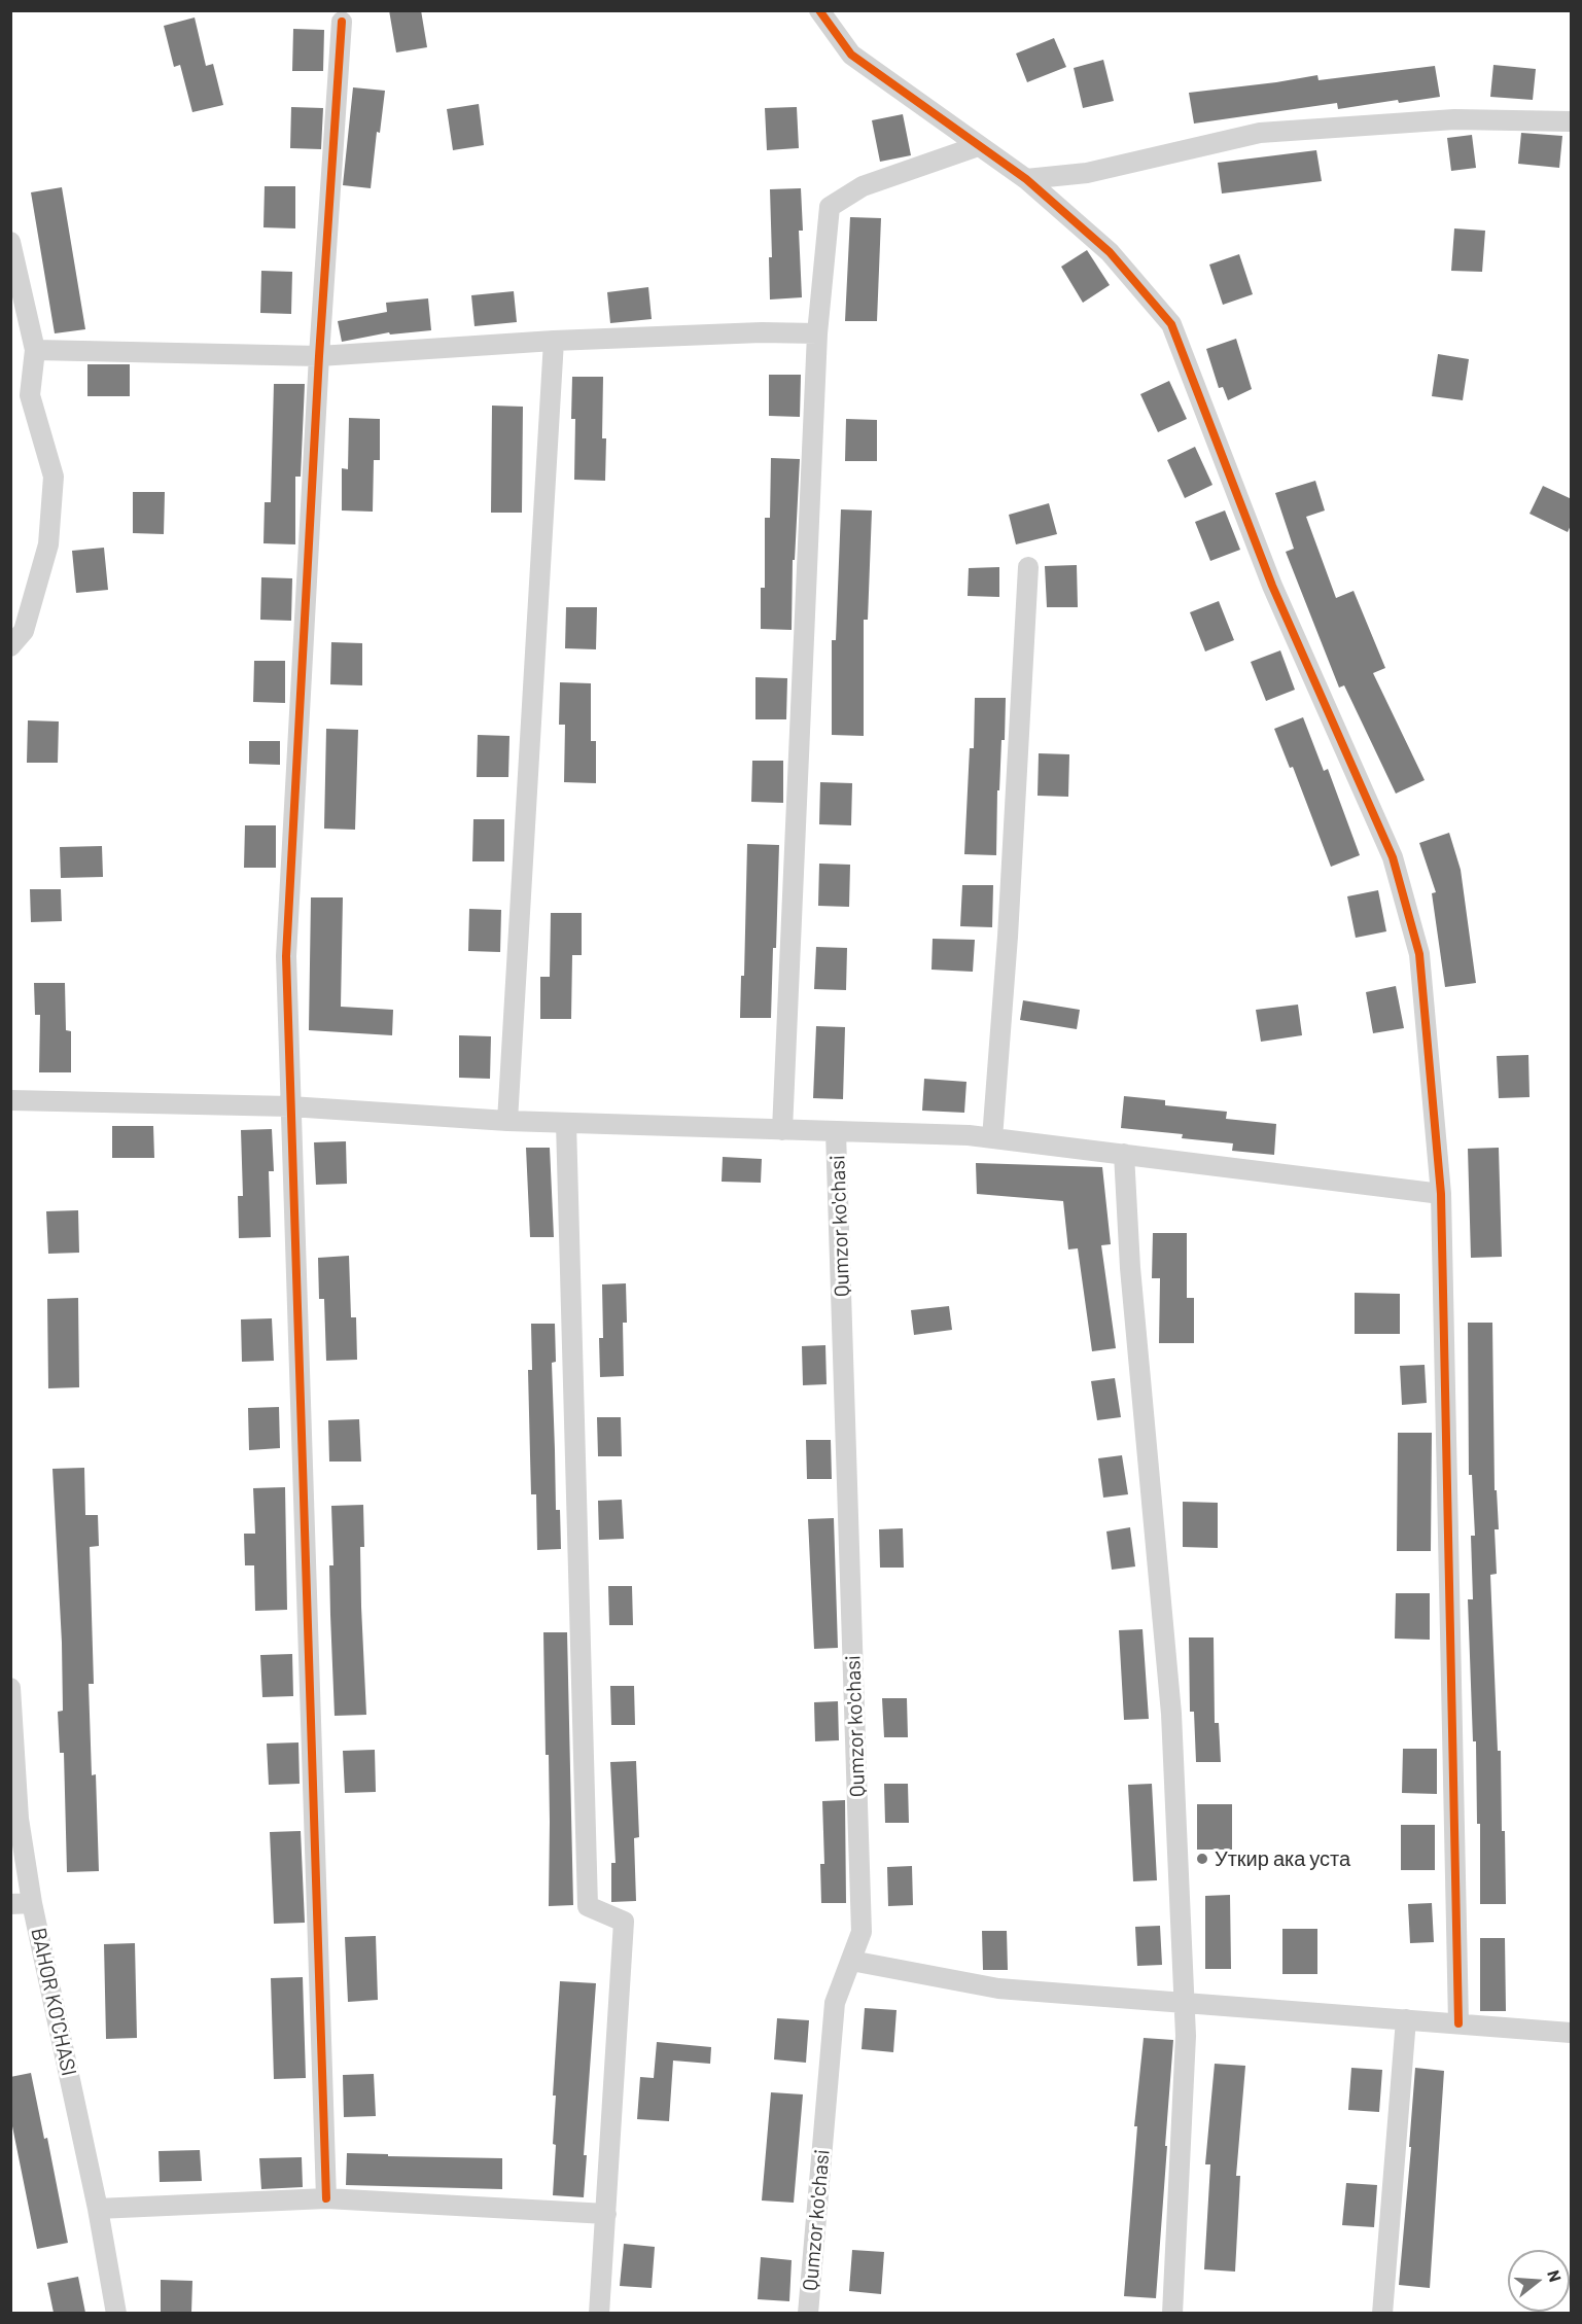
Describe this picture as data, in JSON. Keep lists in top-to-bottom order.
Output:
{
  "streets": {
    "street": ["Qumzor ko'chasi", "BAHOR KO'CHASI"]
  },
  "places": ["Уткир ака уста"],
  "north": "right"
}
